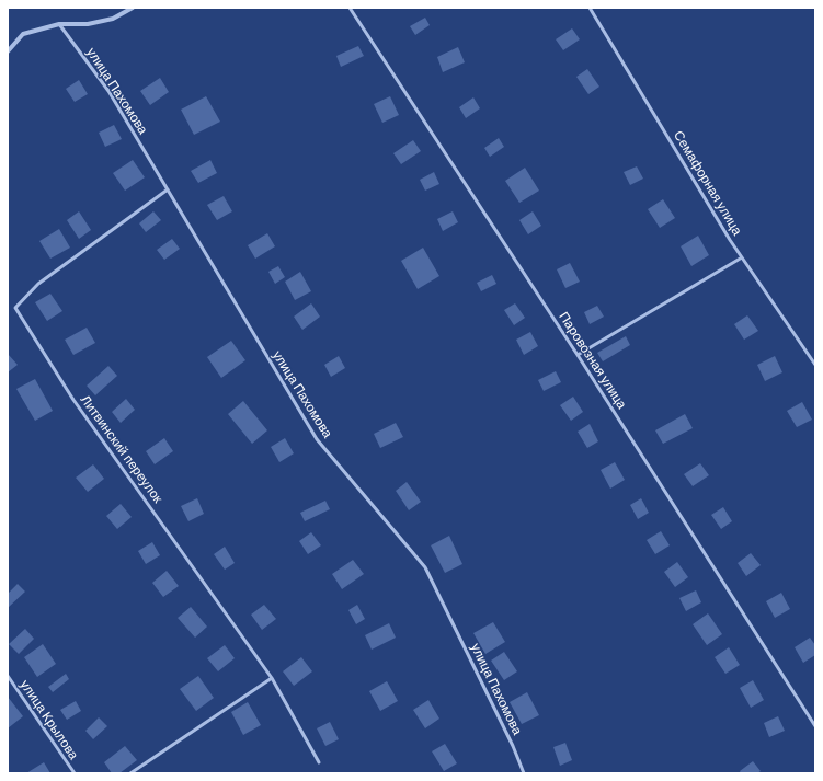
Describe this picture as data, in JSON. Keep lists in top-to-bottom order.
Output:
{
  "streets": {
    "lane": [
      "улица Пахомова",
      "Семафорная улица",
      "Паровозная улица",
      "Литвинский переулок",
      "улица Крылова"
    ]
  },
  "crossings": [
    ["улица Пахомова", "Литвинский переулок"]
  ]
}
